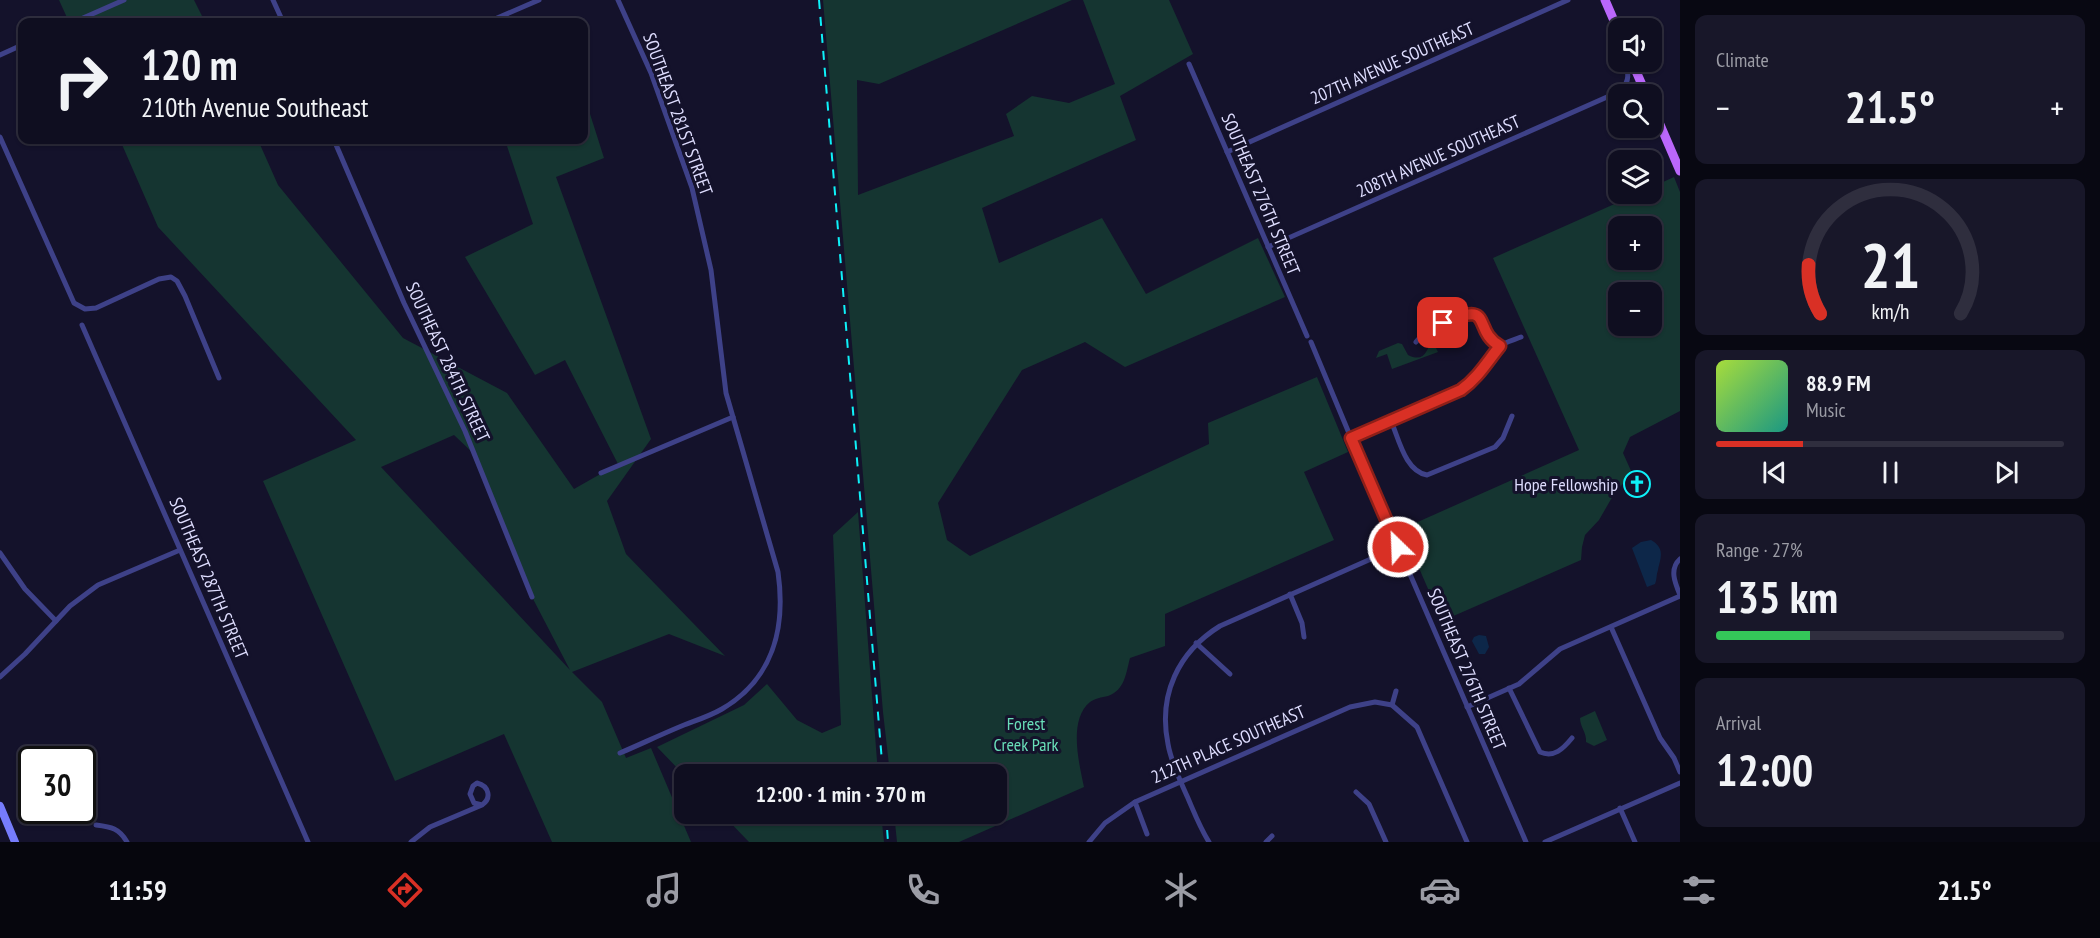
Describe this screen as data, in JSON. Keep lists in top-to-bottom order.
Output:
{
  "streets": {
    "street": [
      "207TH AVENUE SOUTHEAST",
      "SOUTHEAST 281ST STREET",
      "208TH AVENUE SOUTHEAST",
      "SOUTHEAST 276TH STREET",
      "SOUTHEAST 284TH STREET",
      "SOUTHEAST 287TH STREET",
      "212TH PLACE SOUTHEAST"
    ]
  },
  "crossings": [
    ["207TH AVENUE SOUTHEAST", "SOUTHEAST 276TH STREET"],
    ["208TH AVENUE SOUTHEAST", "SOUTHEAST 276TH STREET"]
  ],
  "parks": ["Forest Creek Park"],
  "places": {
    "church": ["Hope Fellowship"]
  },
  "page": {
    "tile": [
      "Climate",
      ["Range · 27%", "135 km"],
      ["Arrival", "12:00"]
    ],
    "map_buttons": ["+", "−"],
    "turn": ["120 m", "210th Avenue Southeast"],
    "heat": ["−", "21.5°", "+"],
    "song": ["88.9 FM", "Music"],
    "limit": "30",
    "trip": "12:00 · 1 min · 370 m",
    "tabs": ["11:59", "21.5°"],
    "gauge": ["21", "km/h"]
  }
}
